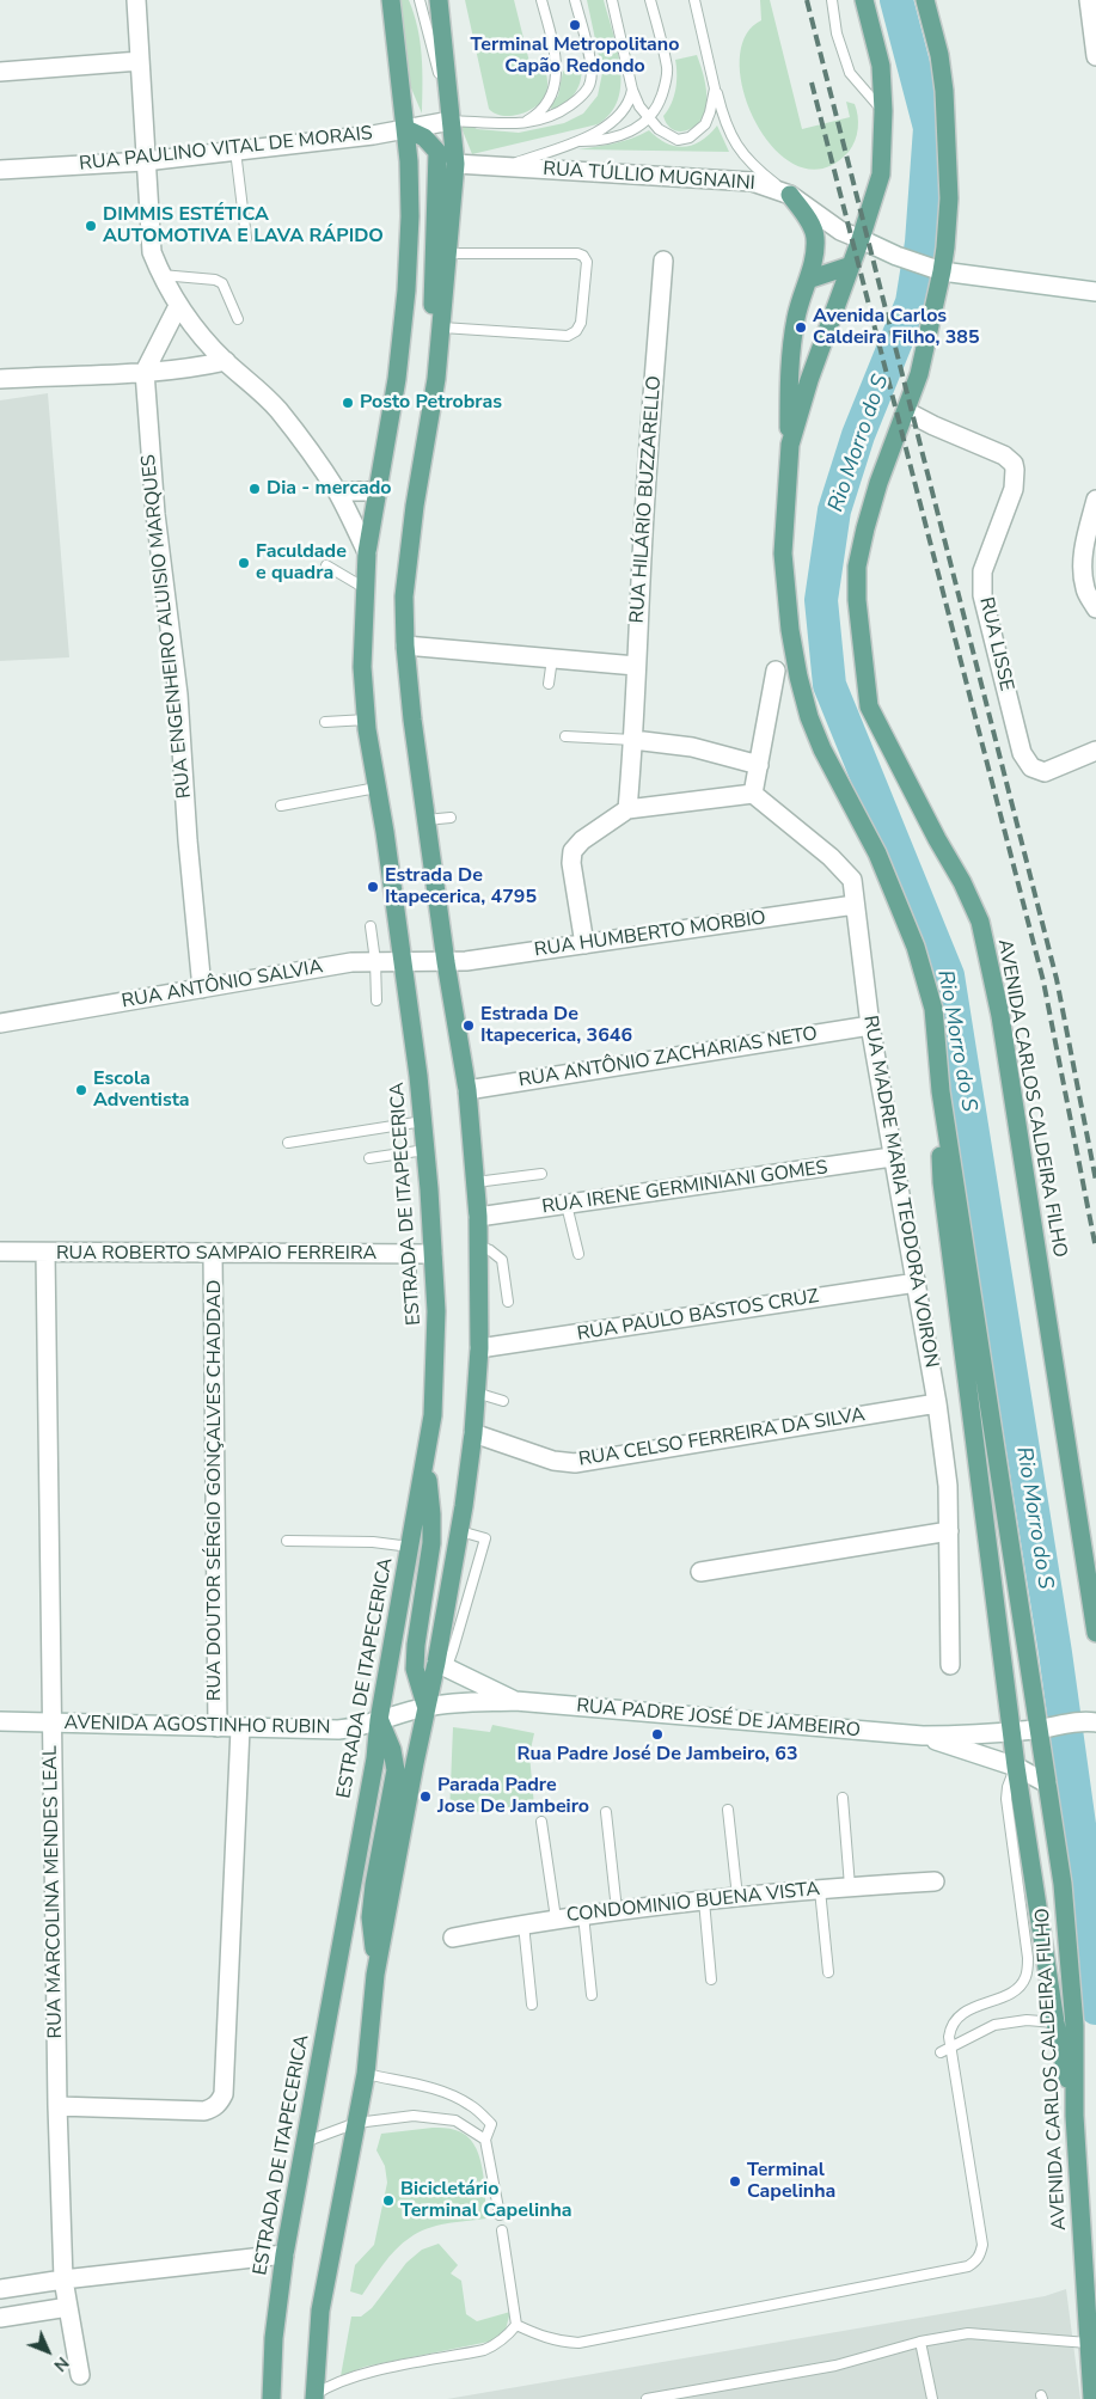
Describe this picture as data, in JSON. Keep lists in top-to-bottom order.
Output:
{
  "streets": {
    "main road": ["AVENIDA CARLOS CALDEIRA FILHO", "ESTRADA DE ITAPECERICA"],
    "street": [
      "RUA PAULINO VITAL DE MORAIS",
      "RUA TÚLLIO MUGNAINI",
      "RUA HILÁRIO BUZZARELLO",
      "RUA ENGENHEIRO ALUISIO MARQUES",
      "RUA LISSE",
      "RUA HUMBERTO MORBIO",
      "RUA ANTÔNIO SALVIA",
      "RUA ANTÔNIO ZACHARIAS NETO",
      "RUA IRENE GERMINIANI GOMES",
      "RUA MADRE MARIA TEODORA VOIRON",
      "RUA ROBERTO SAMPAIO FERREIRA",
      "RUA PAULO BASTOS CRUZ",
      "RUA CELSO FERREIRA DA SILVA",
      "RUA DOUTOR SÉRGIO GONÇALVES CHADDAD",
      "RUA PADRE JOSÉ DE JAMBEIRO",
      "AVENIDA AGOSTINHO RUBIN",
      "RUA MARCOLINA MENDES LEAL",
      "CONDOMINIO BUENA VISTA"
    ]
  },
  "crossings": [
    ["RUA PAULINO VITAL DE MORAIS", "ESTRADA DE ITAPECERICA"],
    ["RUA TÚLLIO MUGNAINI", "AVENIDA CARLOS CALDEIRA FILHO"],
    ["RUA ENGENHEIRO ALUISIO MARQUES", "RUA ANTÔNIO SALVIA"],
    ["RUA LISSE", "AVENIDA CARLOS CALDEIRA FILHO"],
    ["RUA HUMBERTO MORBIO", "RUA ANTÔNIO SALVIA"],
    ["RUA HUMBERTO MORBIO", "RUA MADRE MARIA TEODORA VOIRON"],
    ["RUA ANTÔNIO SALVIA", "ESTRADA DE ITAPECERICA"],
    ["RUA ANTÔNIO ZACHARIAS NETO", "RUA MADRE MARIA TEODORA VOIRON"],
    ["AVENIDA CARLOS CALDEIRA FILHO", "RUA PADRE JOSÉ DE JAMBEIRO"],
    ["RUA IRENE GERMINIANI GOMES", "RUA MADRE MARIA TEODORA VOIRON"],
    ["RUA MADRE MARIA TEODORA VOIRON", "RUA PAULO BASTOS CRUZ"],
    ["RUA MADRE MARIA TEODORA VOIRON", "RUA CELSO FERREIRA DA SILVA"],
    ["ESTRADA DE ITAPECERICA", "RUA ROBERTO SAMPAIO FERREIRA"],
    ["ESTRADA DE ITAPECERICA", "AVENIDA AGOSTINHO RUBIN"],
    ["RUA ROBERTO SAMPAIO FERREIRA", "RUA DOUTOR SÉRGIO GONÇALVES CHADDAD"],
    ["RUA ROBERTO SAMPAIO FERREIRA", "RUA MARCOLINA MENDES LEAL"],
    ["RUA DOUTOR SÉRGIO GONÇALVES CHADDAD", "AVENIDA AGOSTINHO RUBIN"],
    ["RUA PADRE JOSÉ DE JAMBEIRO", "AVENIDA AGOSTINHO RUBIN"],
    ["AVENIDA AGOSTINHO RUBIN", "RUA MARCOLINA MENDES LEAL"]
  ],
  "water": ["Rio Morro do S"],
  "places": [
    "Terminal Metropolitano Capão Redondo",
    "DIMMIS ESTÉTICA AUTOMOTIVA E LAVA RÁPIDO",
    "Avenida Carlos Caldeira Filho, 385",
    "Posto Petrobras",
    "Dia - mercado",
    "Faculdade e quadra",
    "Estrada De Itapecerica, 4795",
    "Estrada De Itapecerica, 3646",
    "Escola Adventista",
    "Rua Padre José De Jambeiro, 63",
    "Parada Padre Jose De Jambeiro",
    "Terminal Capelinha",
    "Bicicletário Terminal Capelinha"
  ],
  "north": "bottom right"
}
